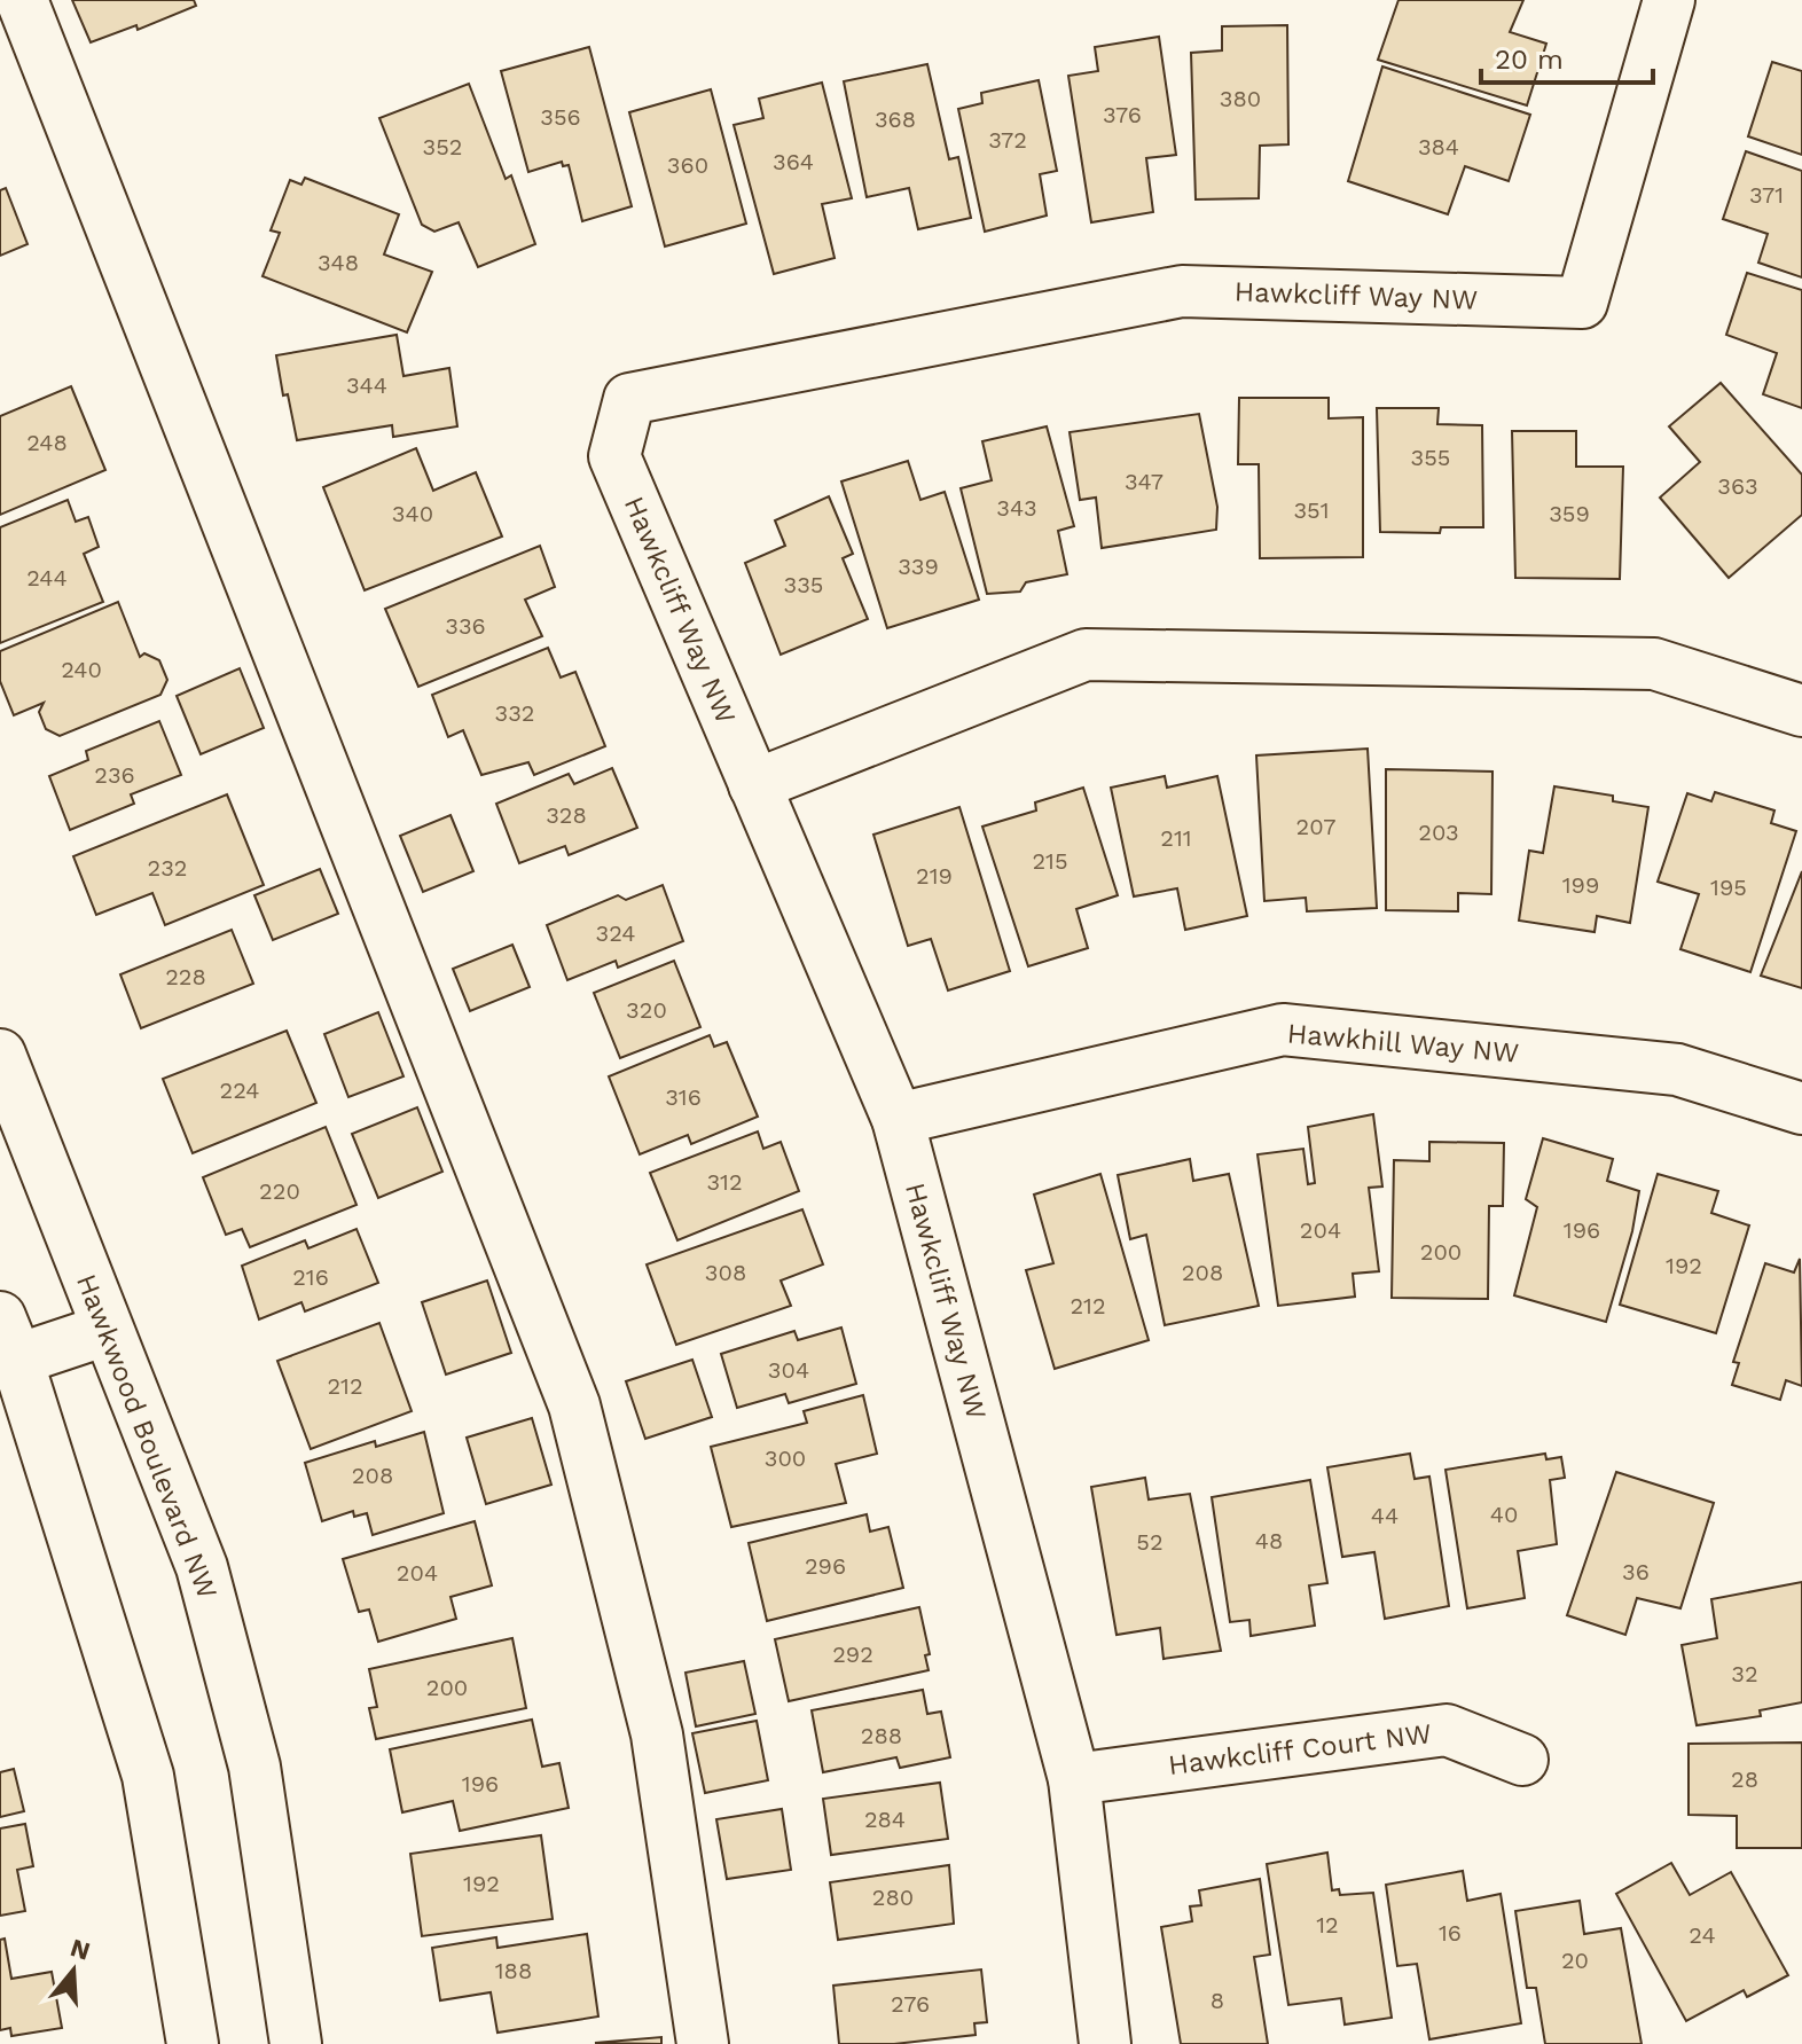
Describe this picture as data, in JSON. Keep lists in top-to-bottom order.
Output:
{
  "streets": {
    "street": [
      "Hawkcliff Way NW",
      "Hawkhill Way NW",
      "Hawkwood Boulevard NW",
      "Hawkcliff Court NW"
    ]
  },
  "crossings": [
    ["Hawkcliff Way NW", "Hawkhill Way NW"],
    ["Hawkcliff Way NW", "Hawkcliff Court NW"]
  ],
  "house_numbers": [
    "380",
    "376",
    "356",
    "368",
    "372",
    "352",
    "384",
    "364",
    "360",
    "371",
    "348",
    "344",
    "248",
    "355",
    "347",
    "363",
    "343",
    "351",
    "340",
    "359",
    "339",
    "244",
    "335",
    "336",
    "240",
    "332",
    "236",
    "328",
    "207",
    "203",
    "211",
    "215",
    "232",
    "219",
    "199",
    "195",
    "324",
    "228",
    "320",
    "224",
    "316",
    "312",
    "220",
    "204",
    "196",
    "200",
    "192",
    "308",
    "208",
    "216",
    "212",
    "304",
    "212",
    "300",
    "208",
    "40",
    "44",
    "48",
    "52",
    "296",
    "36",
    "204",
    "292",
    "32",
    "200",
    "288",
    "28",
    "196",
    "284",
    "192",
    "280",
    "12",
    "16",
    "24",
    "20",
    "188",
    "8",
    "276"
  ],
  "scale_bar": "20 m",
  "north": "top"
}
